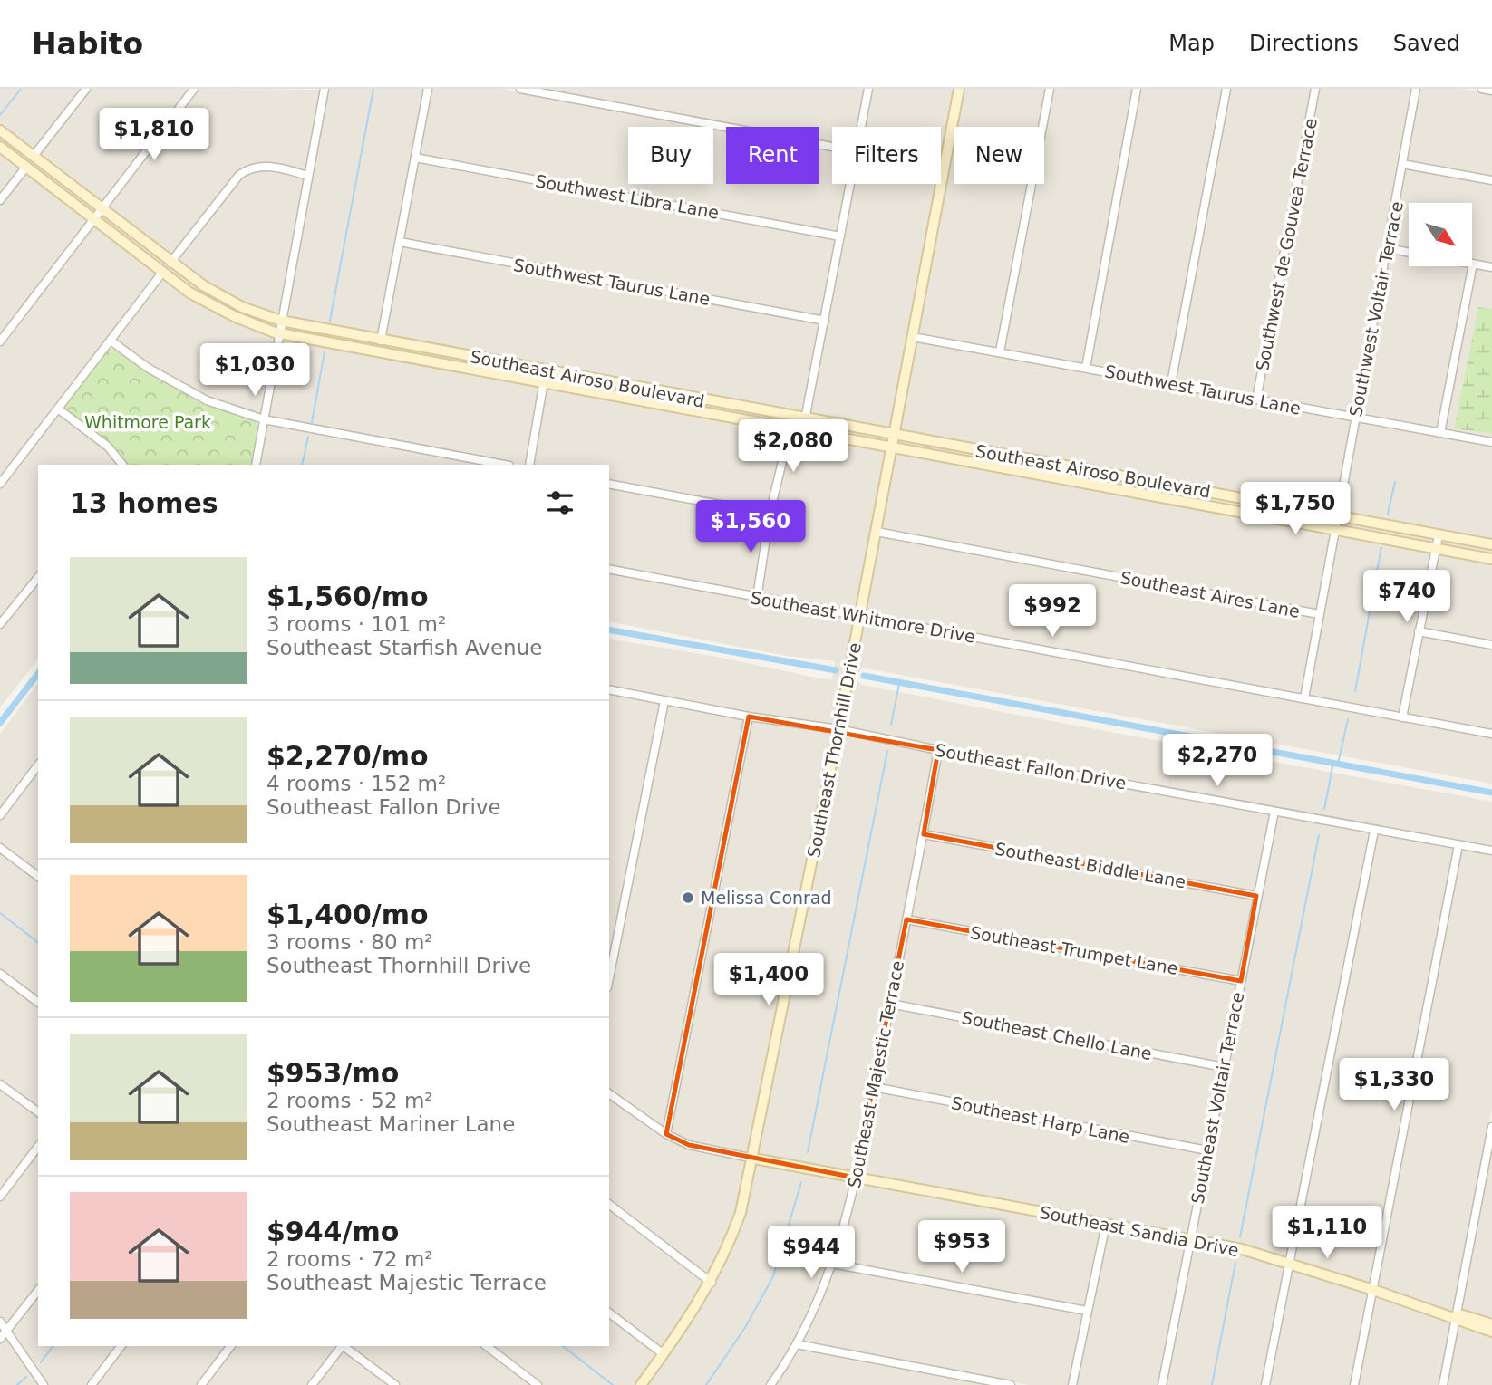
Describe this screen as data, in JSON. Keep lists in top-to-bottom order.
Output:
{
  "streets": {
    "main road": ["Southeast Airoso Boulevard", "Southeast Thornhill Drive", "Southeast Sandia Drive"],
    "street": [
      "Southwest Libra Lane",
      "Southwest de Gouvea Terrace",
      "Southwest Taurus Lane",
      "Southwest Voltair Terrace",
      "Southeast Aires Lane",
      "Southeast Whitmore Drive",
      "Southeast Fallon Drive",
      "Southeast Biddle Lane",
      "Southeast Trumpet Lane",
      "Southeast Chello Lane",
      "Southeast Majestic Terrace",
      "Southeast Voltair Terrace",
      "Southeast Harp Lane"
    ]
  },
  "crossings": [
    ["Southwest de Gouvea Terrace", "Southwest Taurus Lane"],
    ["Southwest Taurus Lane", "Southwest Voltair Terrace"],
    ["Southwest Taurus Lane", "Southeast Thornhill Drive"],
    ["Southwest Voltair Terrace", "Southeast Airoso Boulevard"],
    ["Southeast Airoso Boulevard", "Southeast Thornhill Drive"],
    ["Southeast Aires Lane", "Southeast Thornhill Drive"],
    ["Southeast Whitmore Drive", "Southeast Thornhill Drive"],
    ["Southeast Thornhill Drive", "Southeast Fallon Drive"],
    ["Southeast Thornhill Drive", "Southeast Sandia Drive"],
    ["Southeast Fallon Drive", "Southeast Majestic Terrace"],
    ["Southeast Fallon Drive", "Southeast Voltair Terrace"],
    ["Southeast Biddle Lane", "Southeast Majestic Terrace"],
    ["Southeast Biddle Lane", "Southeast Voltair Terrace"],
    ["Southeast Trumpet Lane", "Southeast Majestic Terrace"],
    ["Southeast Trumpet Lane", "Southeast Voltair Terrace"],
    ["Southeast Chello Lane", "Southeast Majestic Terrace"],
    ["Southeast Chello Lane", "Southeast Voltair Terrace"],
    ["Southeast Majestic Terrace", "Southeast Harp Lane"],
    ["Southeast Majestic Terrace", "Southeast Sandia Drive"],
    ["Southeast Voltair Terrace", "Southeast Harp Lane"],
    ["Southeast Voltair Terrace", "Southeast Sandia Drive"]
  ],
  "parks": ["Whitmore Park"],
  "places": ["Melissa Conrad"],
  "north": "bottom right",
  "page": {
    "header": "Habito",
    "nav": ["Map", "Directions", "Saved"],
    "price": [
      "$1,810",
      "$1,030",
      "$2,080",
      "$1,750",
      "$1,560",
      "$740",
      "$992",
      "$2,270",
      "$1,400",
      "$1,330",
      "$1,110",
      "$953",
      "$944"
    ],
    "chip": [
      "Buy",
      "Rent",
      "Filters",
      "New"
    ],
    "heading": "13 homes",
    "list": [
      {
        "name": "$1,560/mo",
        "note": "3 rooms · 101 m² · Southeast Starfish Avenue"
      },
      {
        "name": "$2,270/mo",
        "note": "4 rooms · 152 m² · Southeast Fallon Drive"
      },
      {
        "name": "$1,400/mo",
        "note": "3 rooms · 80 m² · Southeast Thornhill Drive"
      },
      {
        "name": "$953/mo",
        "note": "2 rooms · 52 m² · Southeast Mariner Lane"
      },
      {
        "name": "$944/mo",
        "note": "2 rooms · 72 m² · Southeast Majestic Terrace"
      }
    ]
  }
}
